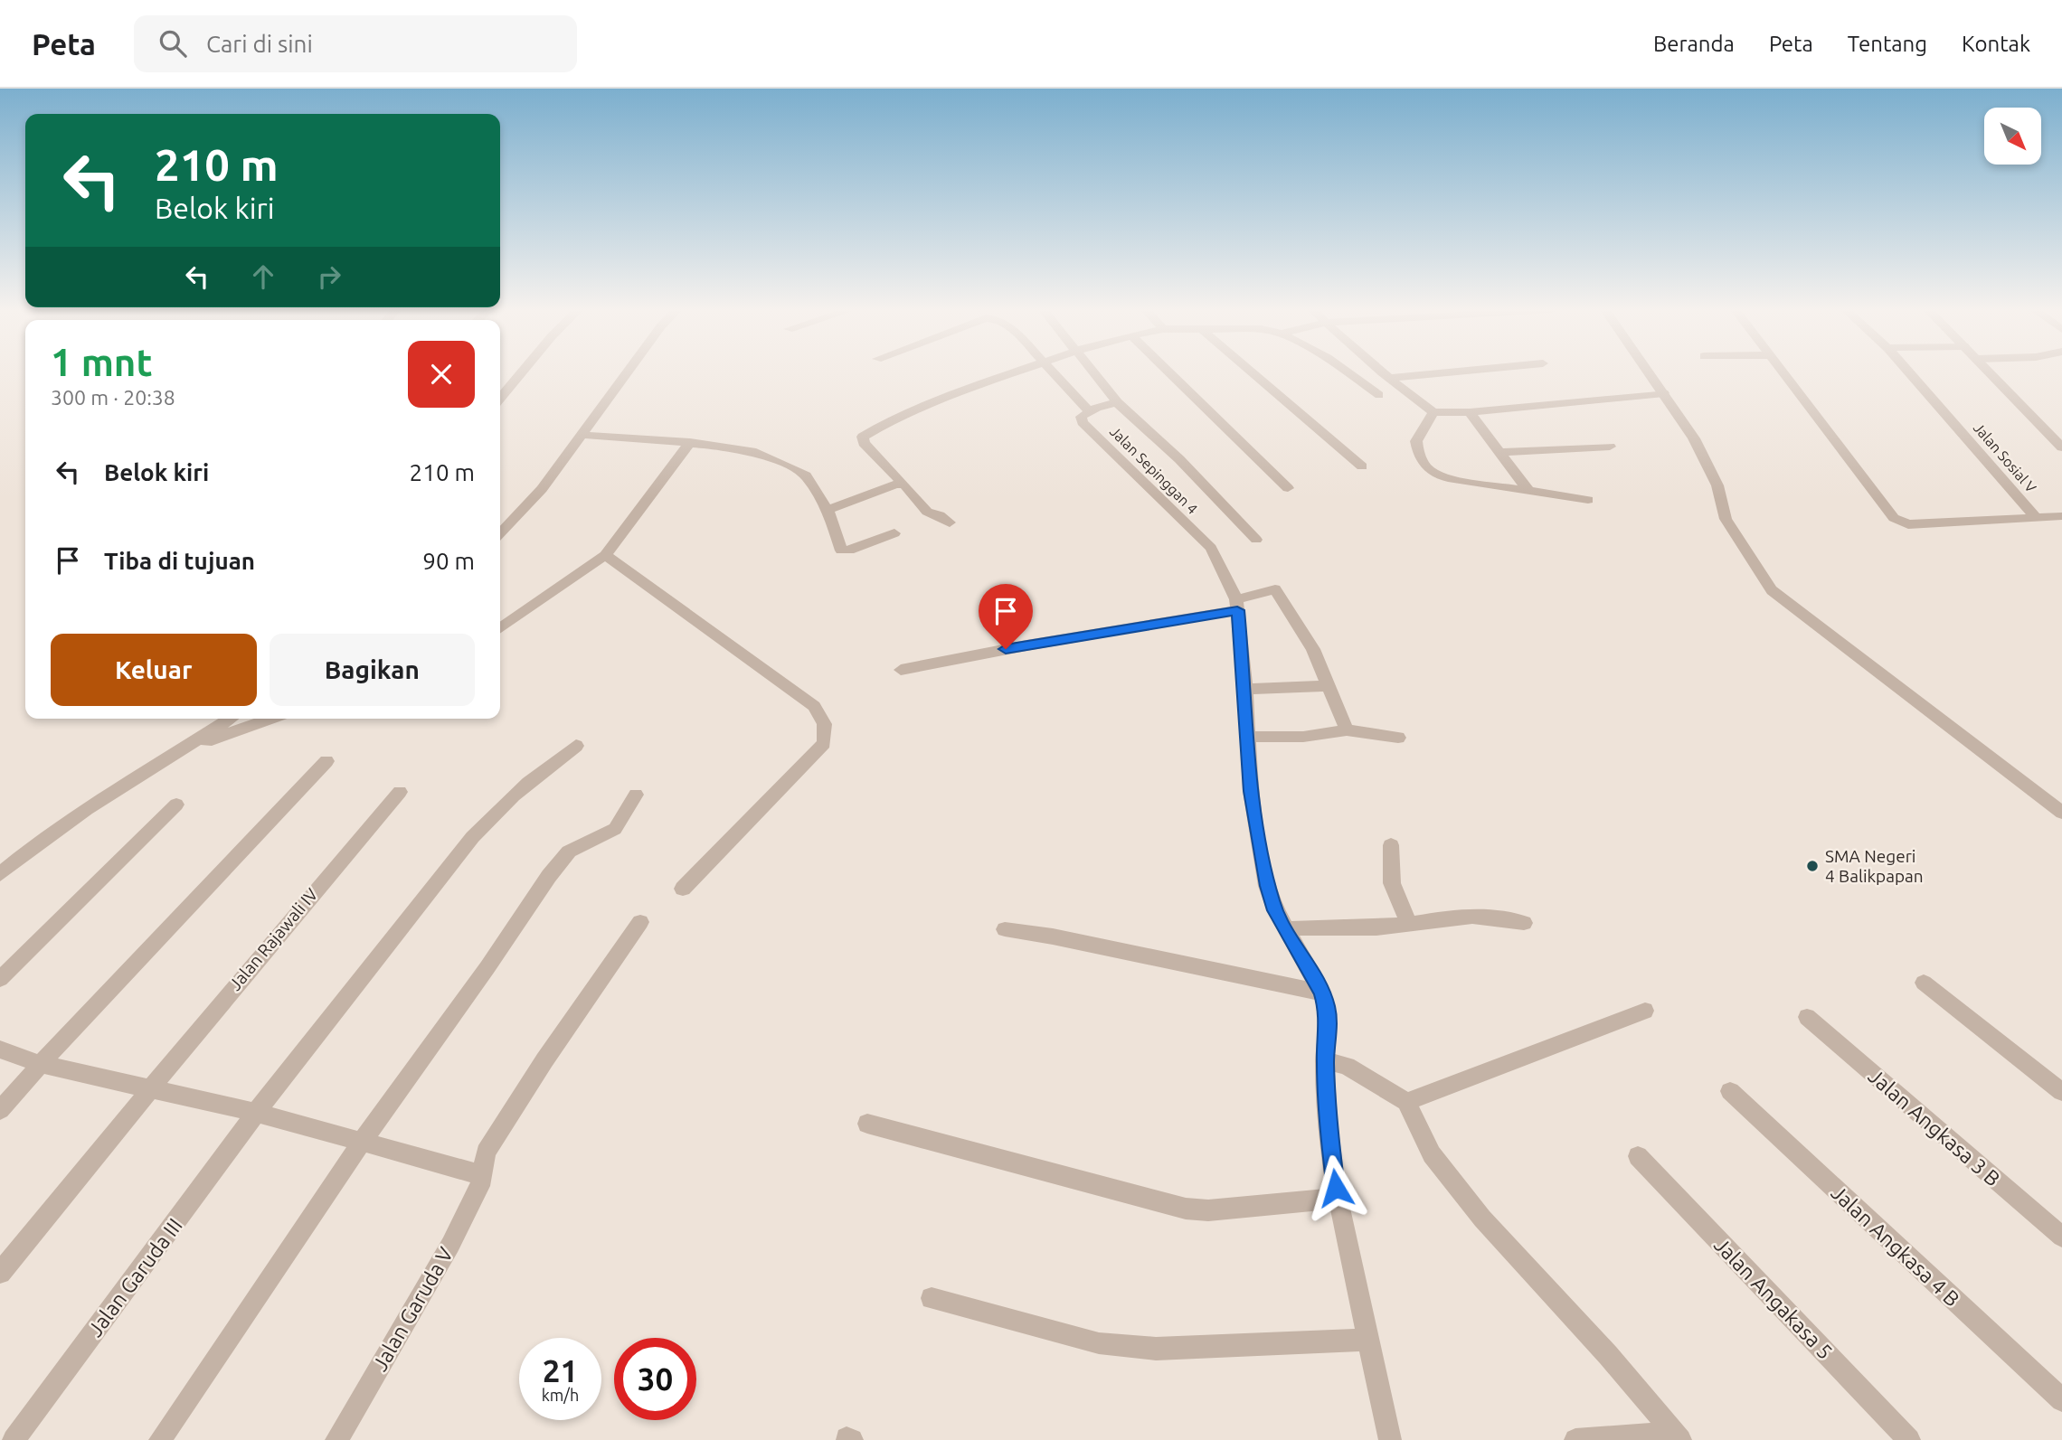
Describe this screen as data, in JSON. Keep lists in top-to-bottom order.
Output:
{
  "streets": {
    "street": [
      "Jalan Sosial V",
      "Jalan Sepinggan 4",
      "Jalan Rajawali IV",
      "Jalan Angkasa 3 B",
      "Jalan Angkasa 4 B",
      "Jalan Garuda III",
      "Jalan Angakasa 5",
      "Jalan Garuda V"
    ]
  },
  "places": ["SMA Negeri 4 Balikpapan"],
  "north": "bottom right",
  "page": {
    "header": "Peta",
    "search": "Cari di sini",
    "nav": [
      "Beranda",
      "Peta",
      "Tentang",
      "Kontak"
    ],
    "turn": ["210 m", "Belok kiri"],
    "heading": ["1 mnt", "300 m · 20:38"],
    "list": [
      {
        "name": "Belok kiri",
        "value": "210 m"
      },
      {
        "name": "Tiba di tujuan",
        "value": "90 m"
      }
    ],
    "buttons": ["Keluar", "Bagikan"],
    "speed": "21 km/h",
    "limit": "30"
  }
}
